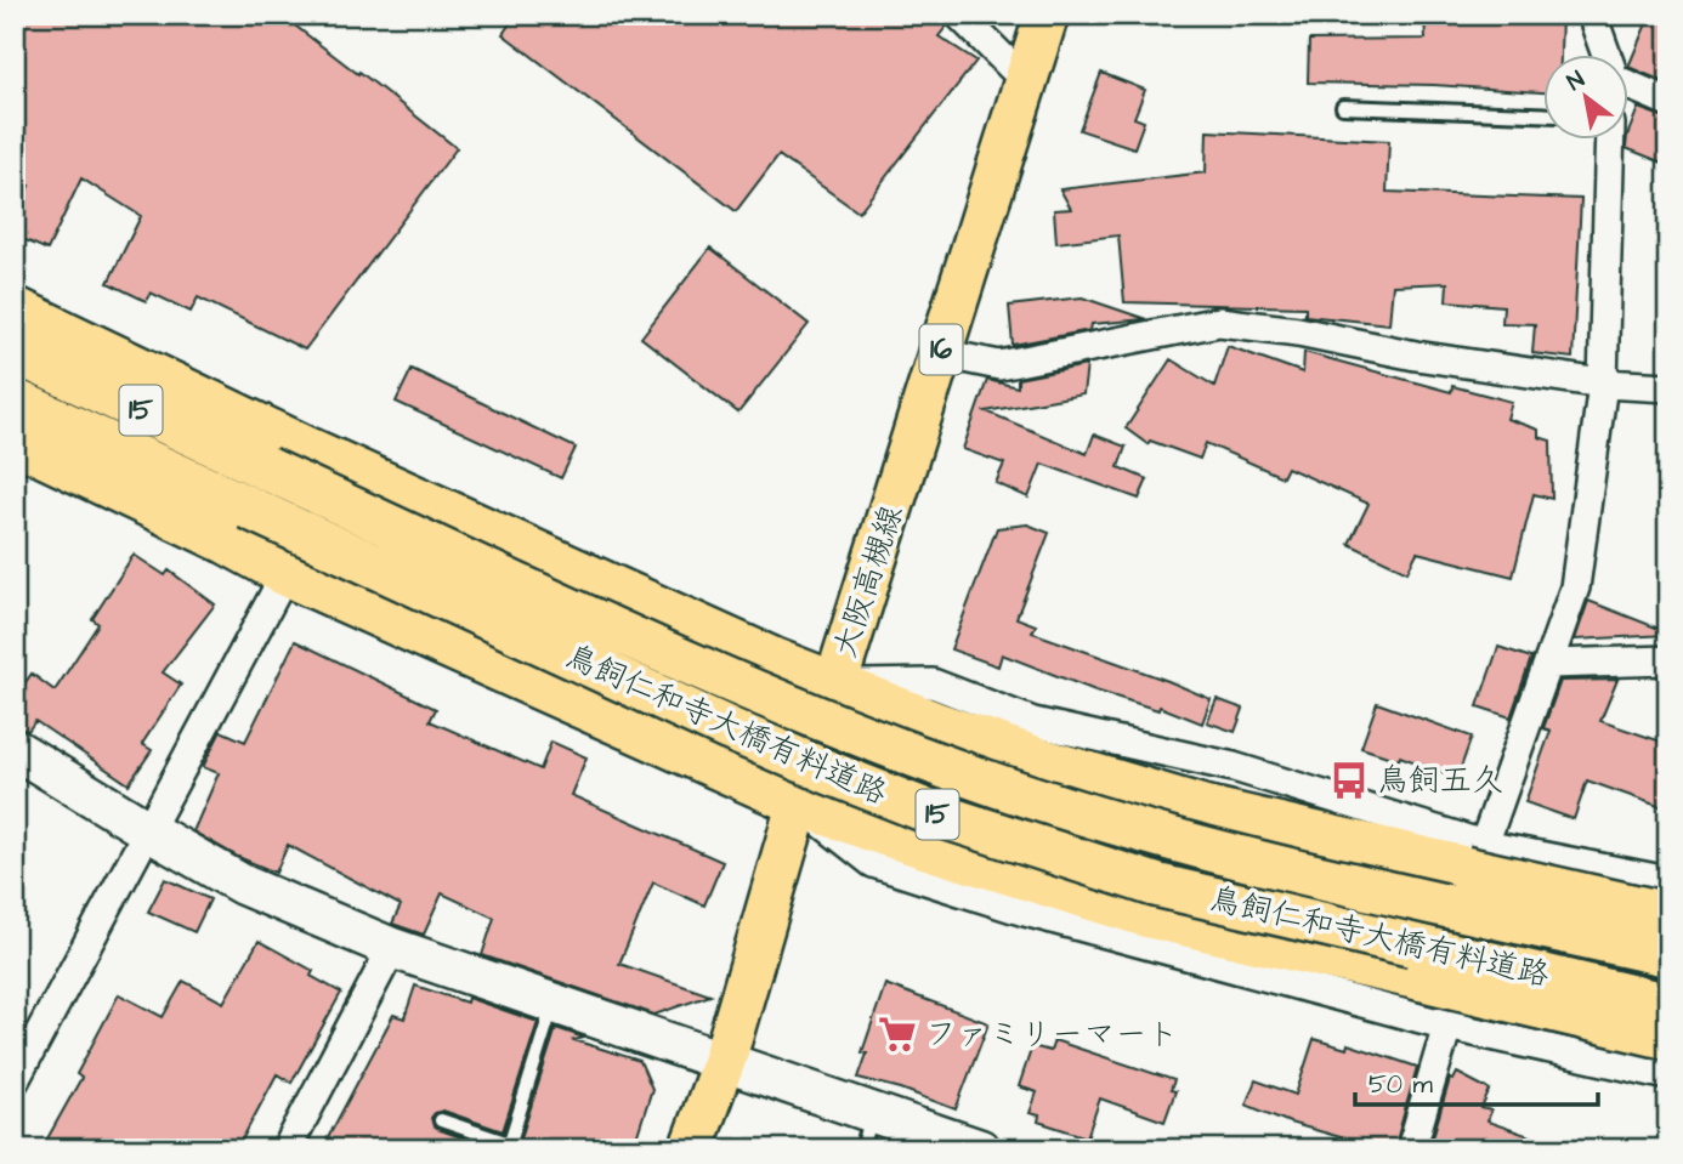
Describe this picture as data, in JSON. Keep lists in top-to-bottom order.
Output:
{
  "streets": {
    "main road": [
      "16",
      "15",
      "大阪高槻線",
      "鳥飼仁和寺大橋有料道路"
    ]
  },
  "places": {
    "bus stop": ["鳥飼五久"],
    "supermarket": ["ファミリーマート"]
  },
  "scale_bar": "50 m",
  "north": "top left"
}
